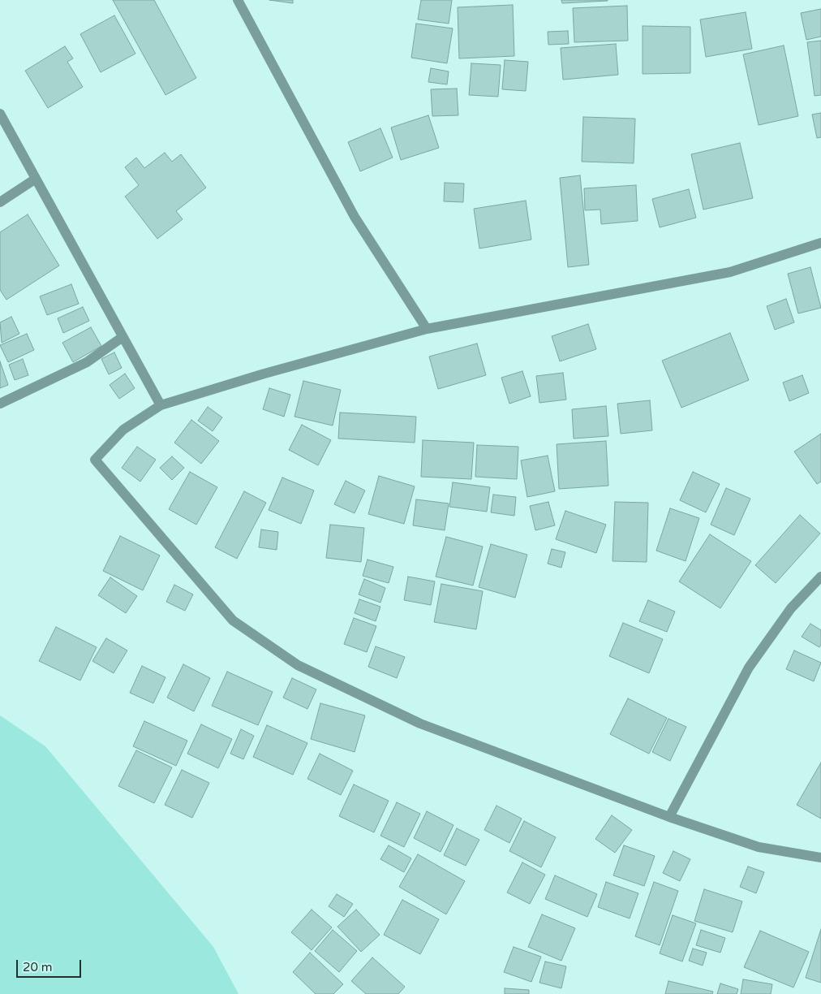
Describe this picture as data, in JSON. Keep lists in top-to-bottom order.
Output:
{
  "scale_bar": "20 m"
}
